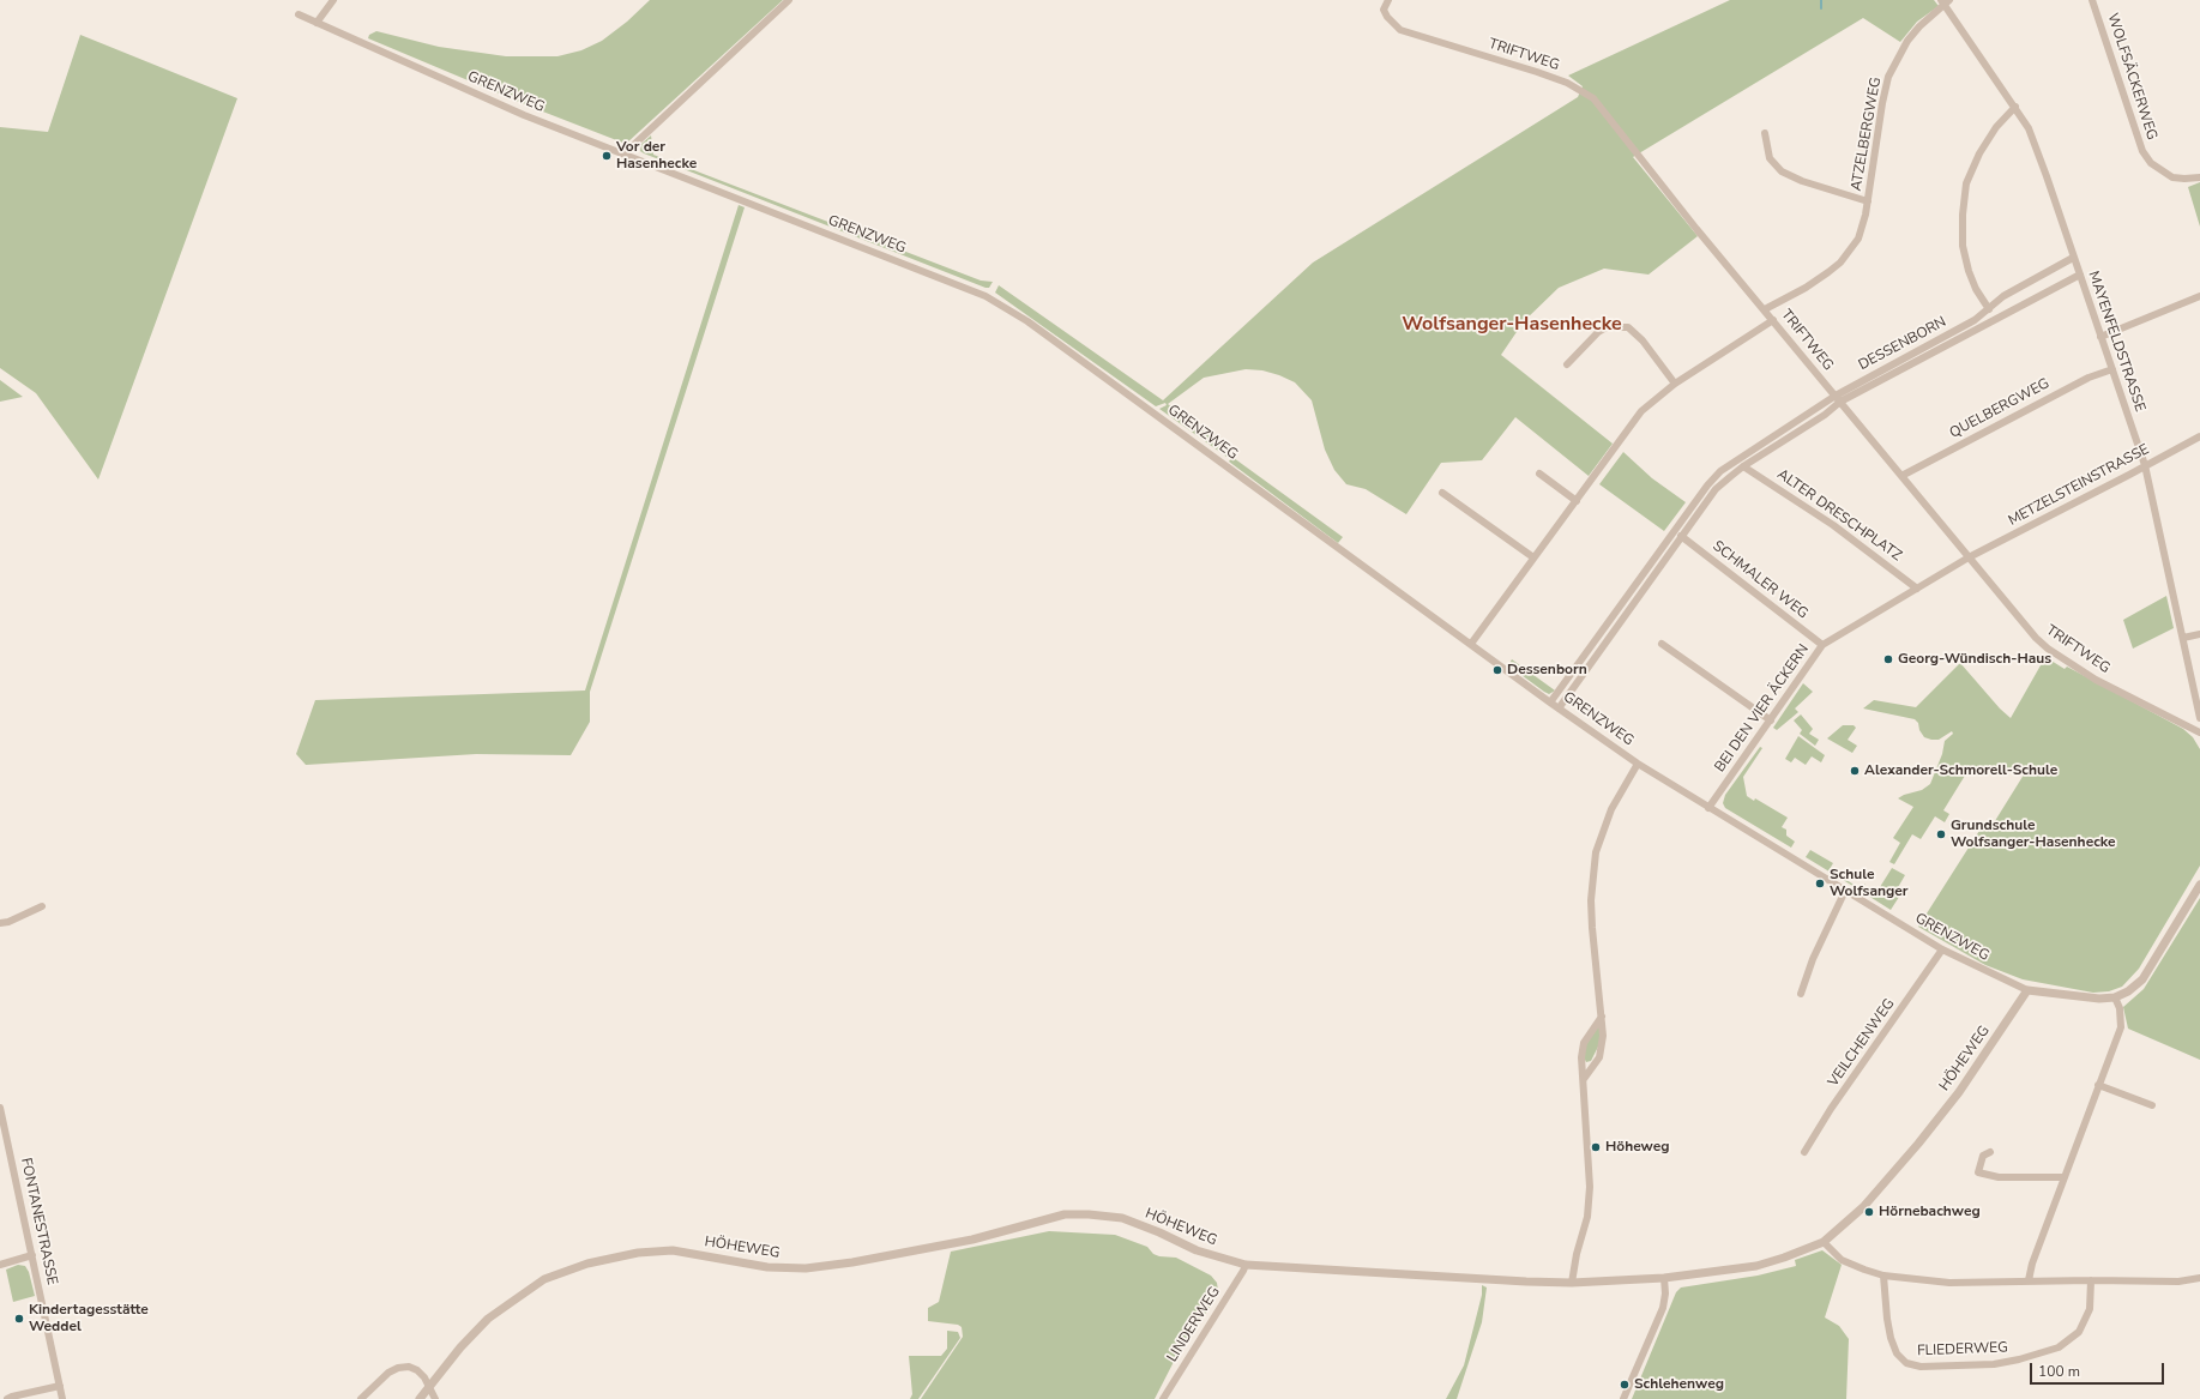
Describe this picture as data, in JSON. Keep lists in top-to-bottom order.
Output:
{
  "streets": {
    "street": [
      "TRIFTWEG",
      "WOLFSÄCKERWEG",
      "GRENZWEG",
      "ATZELBERGWEG",
      "MAYENFELDSTRASSE",
      "DESSENBORN",
      "QUELBERGWEG",
      "METZELSTEINSTRASSE",
      "ALTER DRESCHPLATZ",
      "SCHMALER WEG",
      "BEI DEN VIER ÄCKERN",
      "VEILCHENWEG",
      "HÖHEWEG",
      "FONTANESTRASSE",
      "LINDERWEG",
      "FLIEDERWEG"
    ]
  },
  "crossings": [
    ["TRIFTWEG", "ATZELBERGWEG"],
    ["TRIFTWEG", "DESSENBORN"],
    ["TRIFTWEG", "QUELBERGWEG"],
    ["TRIFTWEG", "METZELSTEINSTRASSE"],
    ["TRIFTWEG", "BEI DEN VIER ÄCKERN"],
    ["GRENZWEG", "DESSENBORN"],
    ["GRENZWEG", "BEI DEN VIER ÄCKERN"],
    ["GRENZWEG", "VEILCHENWEG"],
    ["GRENZWEG", "HÖHEWEG"],
    ["ATZELBERGWEG", "MAYENFELDSTRASSE"],
    ["MAYENFELDSTRASSE", "DESSENBORN"],
    ["MAYENFELDSTRASSE", "QUELBERGWEG"],
    ["MAYENFELDSTRASSE", "METZELSTEINSTRASSE"],
    ["DESSENBORN", "ALTER DRESCHPLATZ"],
    ["DESSENBORN", "SCHMALER WEG"],
    ["METZELSTEINSTRASSE", "BEI DEN VIER ÄCKERN"],
    ["ALTER DRESCHPLATZ", "BEI DEN VIER ÄCKERN"],
    ["SCHMALER WEG", "BEI DEN VIER ÄCKERN"],
    ["HÖHEWEG", "LINDERWEG"]
  ],
  "districts": ["Wolfsanger-Hasenhecke"],
  "places": [
    "Vor der Hasenhecke",
    "Georg-Wündisch-Haus",
    "Dessenborn",
    "Alexander-Schmorell-Schule",
    "Grundschule Wolfsanger-Hasenhecke",
    "Schule Wolfsanger",
    "Höheweg",
    "Hörnebachweg",
    "Kindertagesstätte Weddel",
    "Schlehenweg"
  ],
  "scale_bar": "100 m"
}
